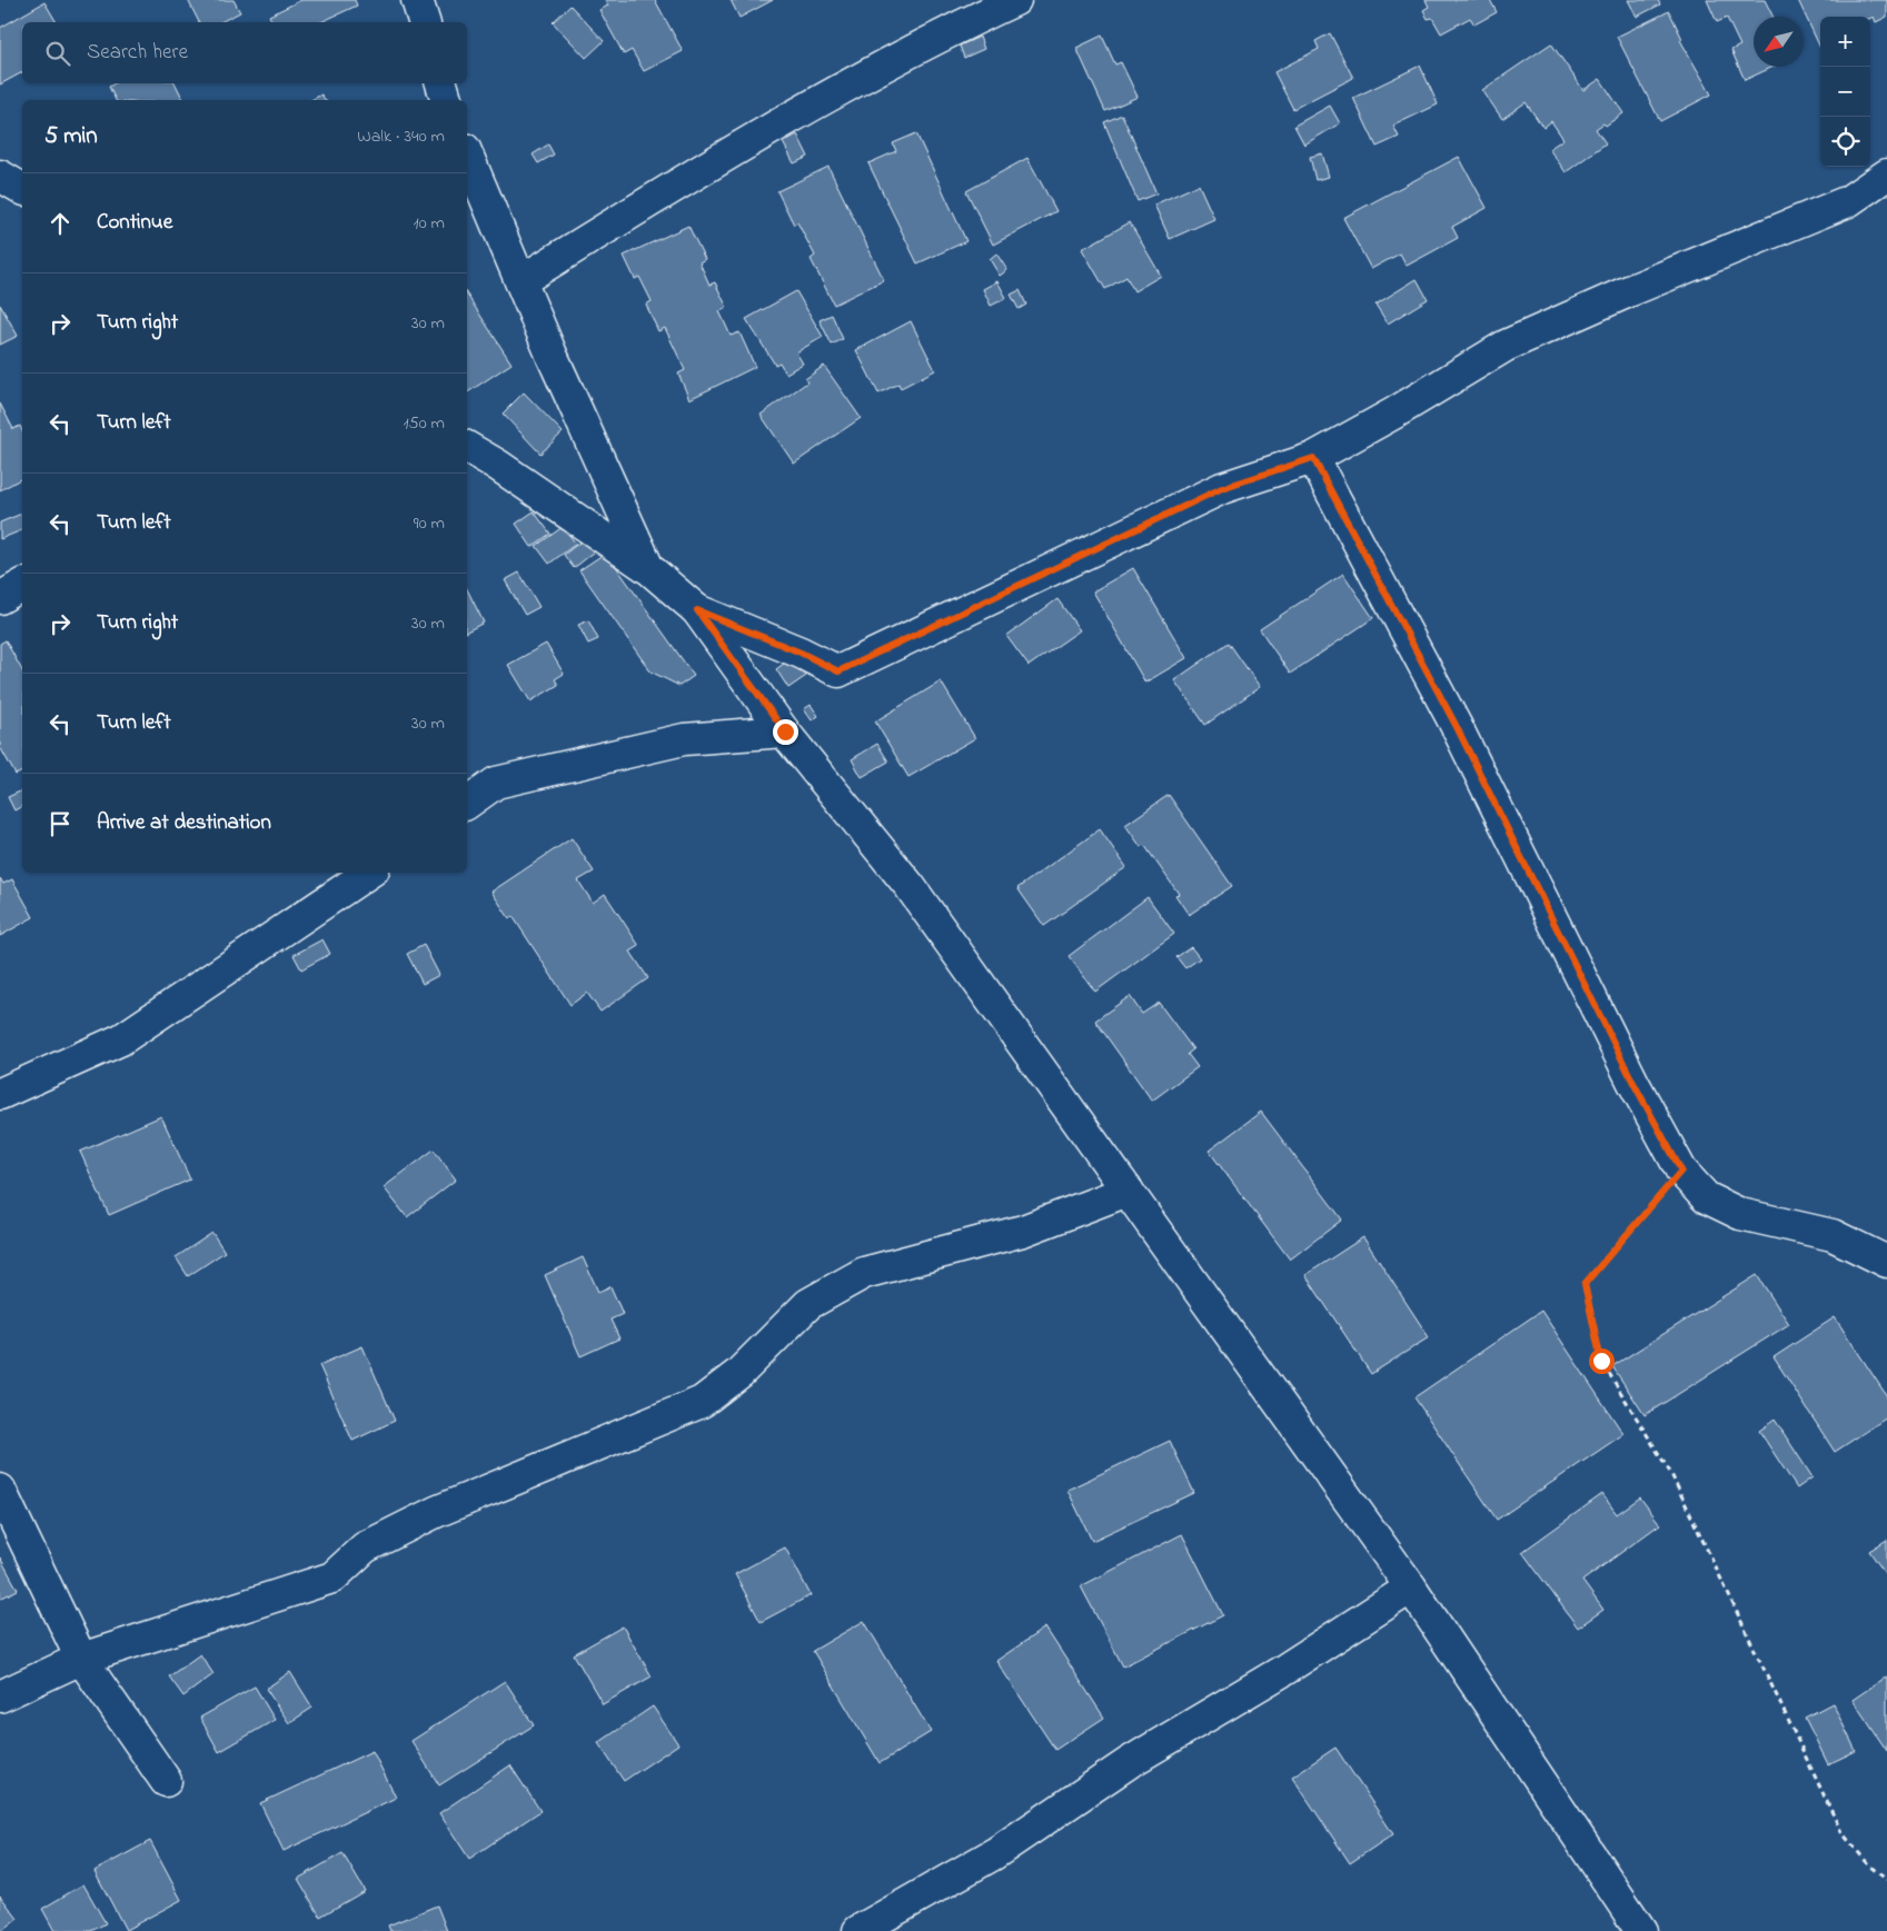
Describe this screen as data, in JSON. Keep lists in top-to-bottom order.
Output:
{
  "north": "bottom left",
  "page": {
    "map_buttons": ["+", "−"],
    "search": "Search here",
    "heading": ["5 min", "Walk · 340 m"],
    "list": [
      ["Continue", "10 m"],
      ["Turn right", "30 m"],
      ["Turn left", "150 m"],
      ["Turn left", "90 m"],
      ["Turn right", "30 m"],
      ["Turn left", "30 m"],
      "Arrive at destination"
    ]
  }
}
